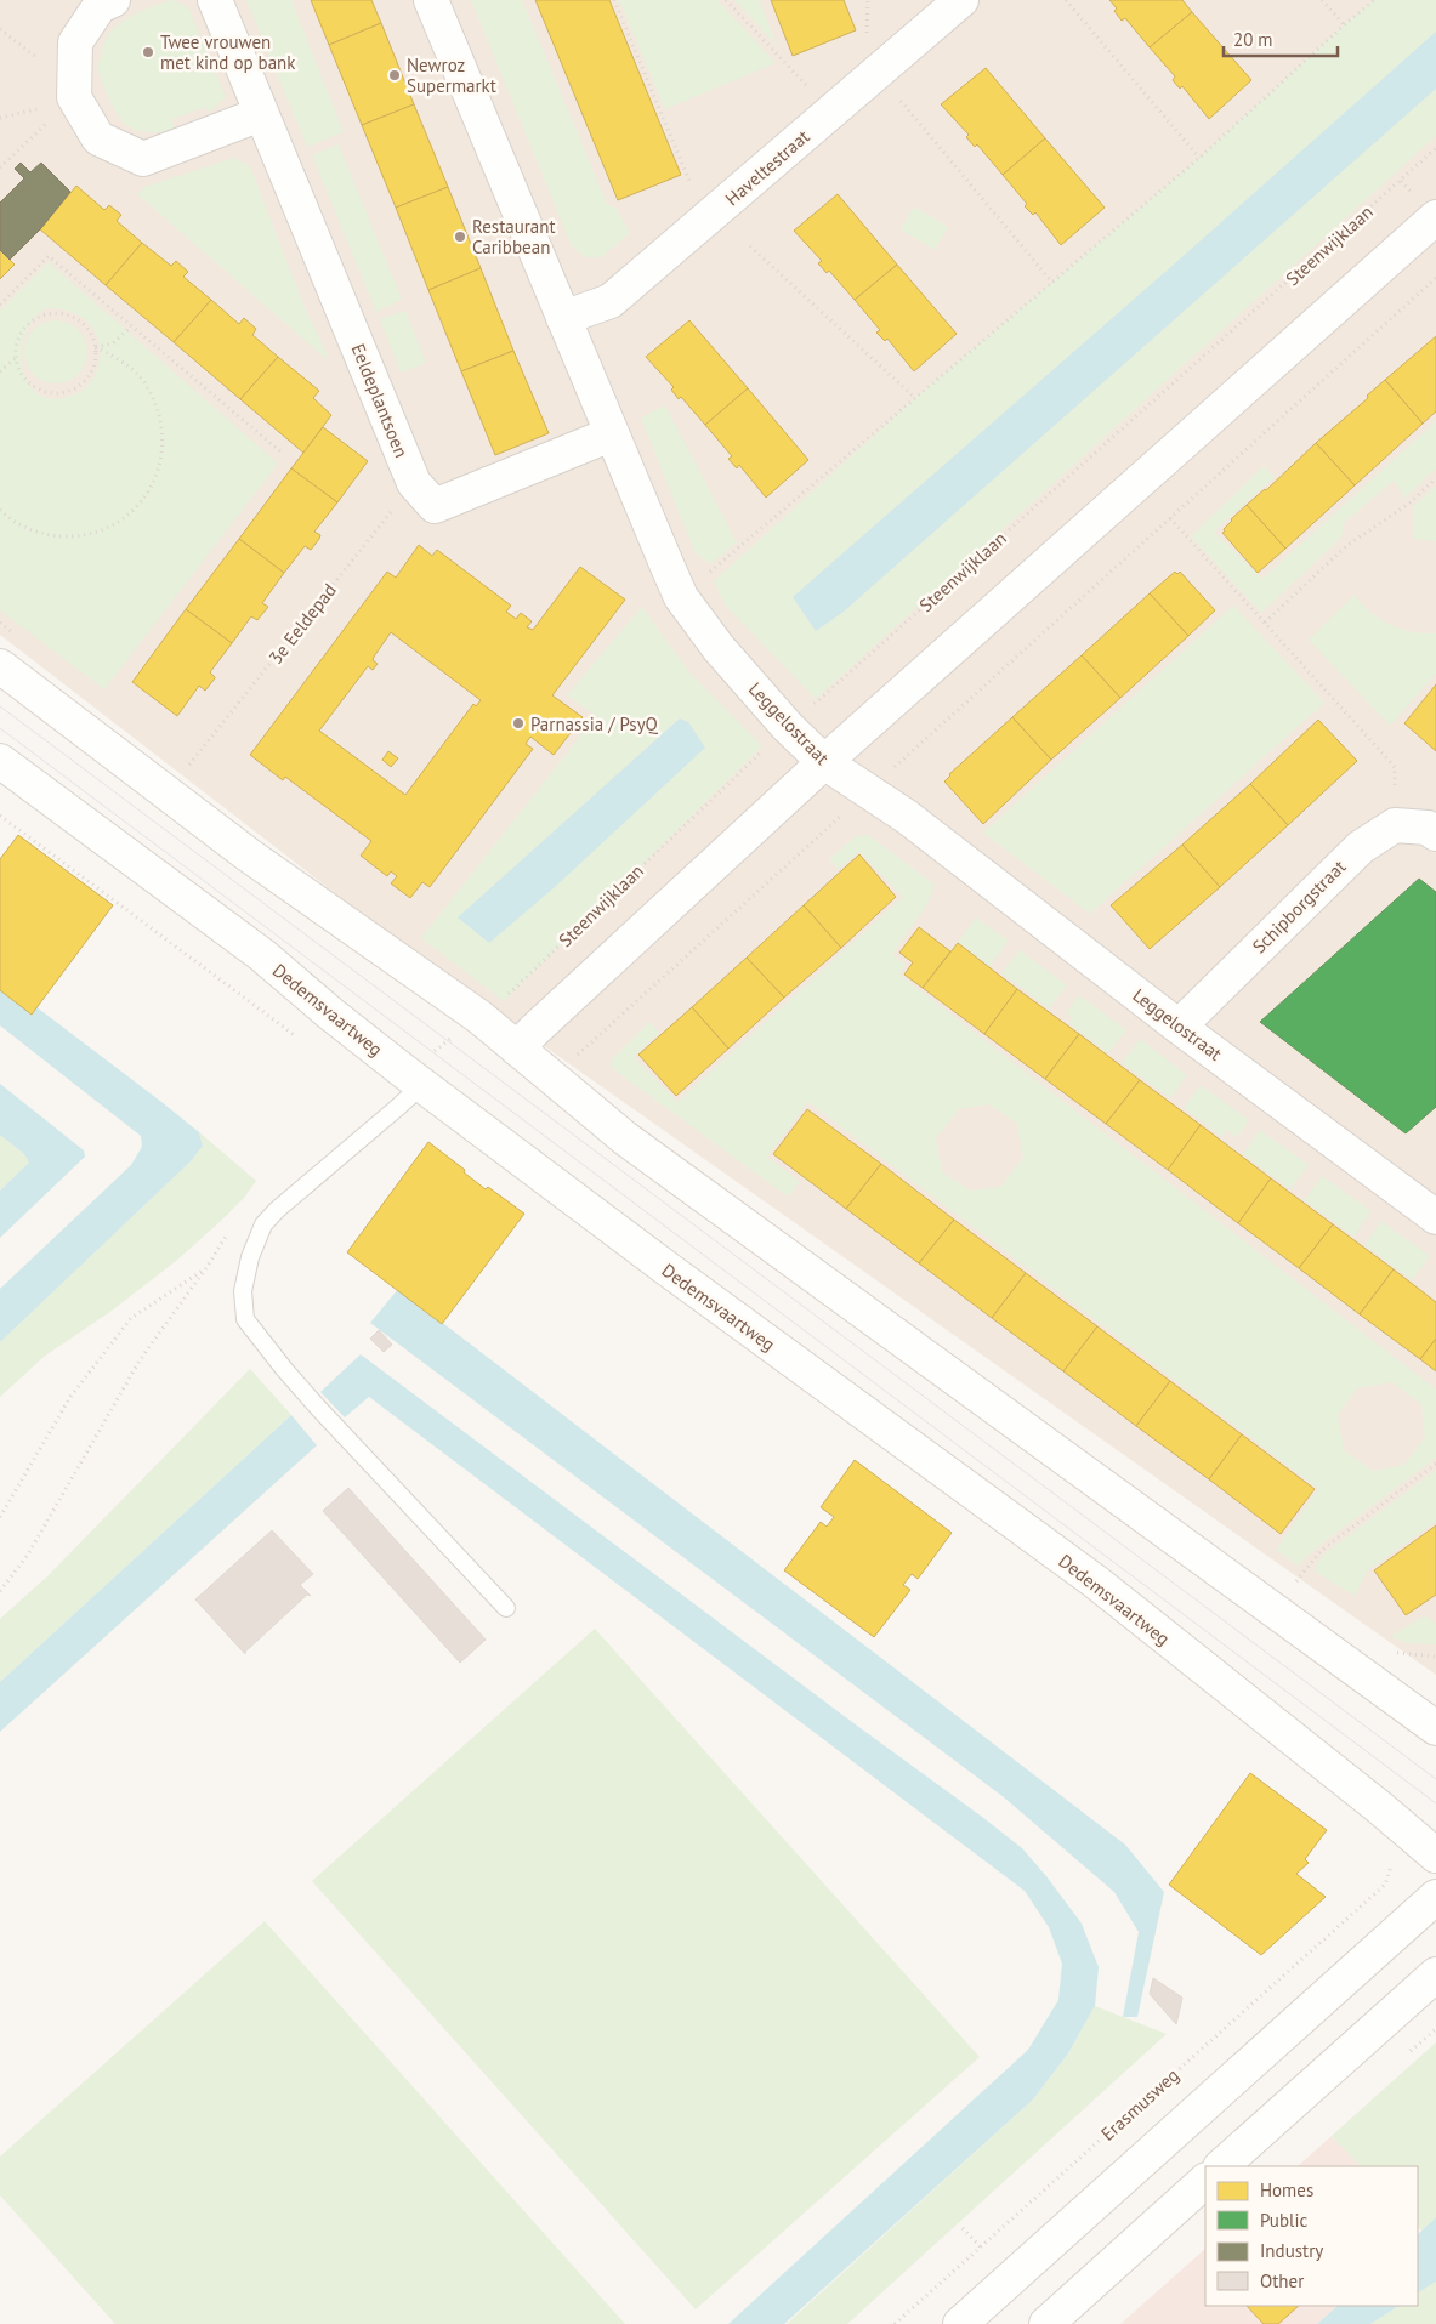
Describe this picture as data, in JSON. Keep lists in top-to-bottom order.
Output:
{
  "streets": {
    "street": [
      "Haveltestraat",
      "Eeldeplantsoen",
      "Leggelostraat",
      "Schipborgstraat",
      "Dedemsvaartweg"
    ],
    "path": ["Steenwijklaan", "3e Eeldepad", "Erasmusweg"]
  },
  "crossings": [
    ["Haveltestraat", "Leggelostraat"],
    ["Steenwijklaan", "Leggelostraat"],
    ["Eeldeplantsoen", "3e Eeldepad"],
    ["Eeldeplantsoen", "Leggelostraat"],
    ["Leggelostraat", "Schipborgstraat"]
  ],
  "places": [
    "Twee vrouwen met kind op bank",
    "Newroz Supermarkt",
    "Restaurant Caribbean",
    "Parnassia / PsyQ"
  ],
  "legend": [
    "Homes",
    "Public",
    "Industry",
    "Other"
  ],
  "scale_bar": "20 m"
}
